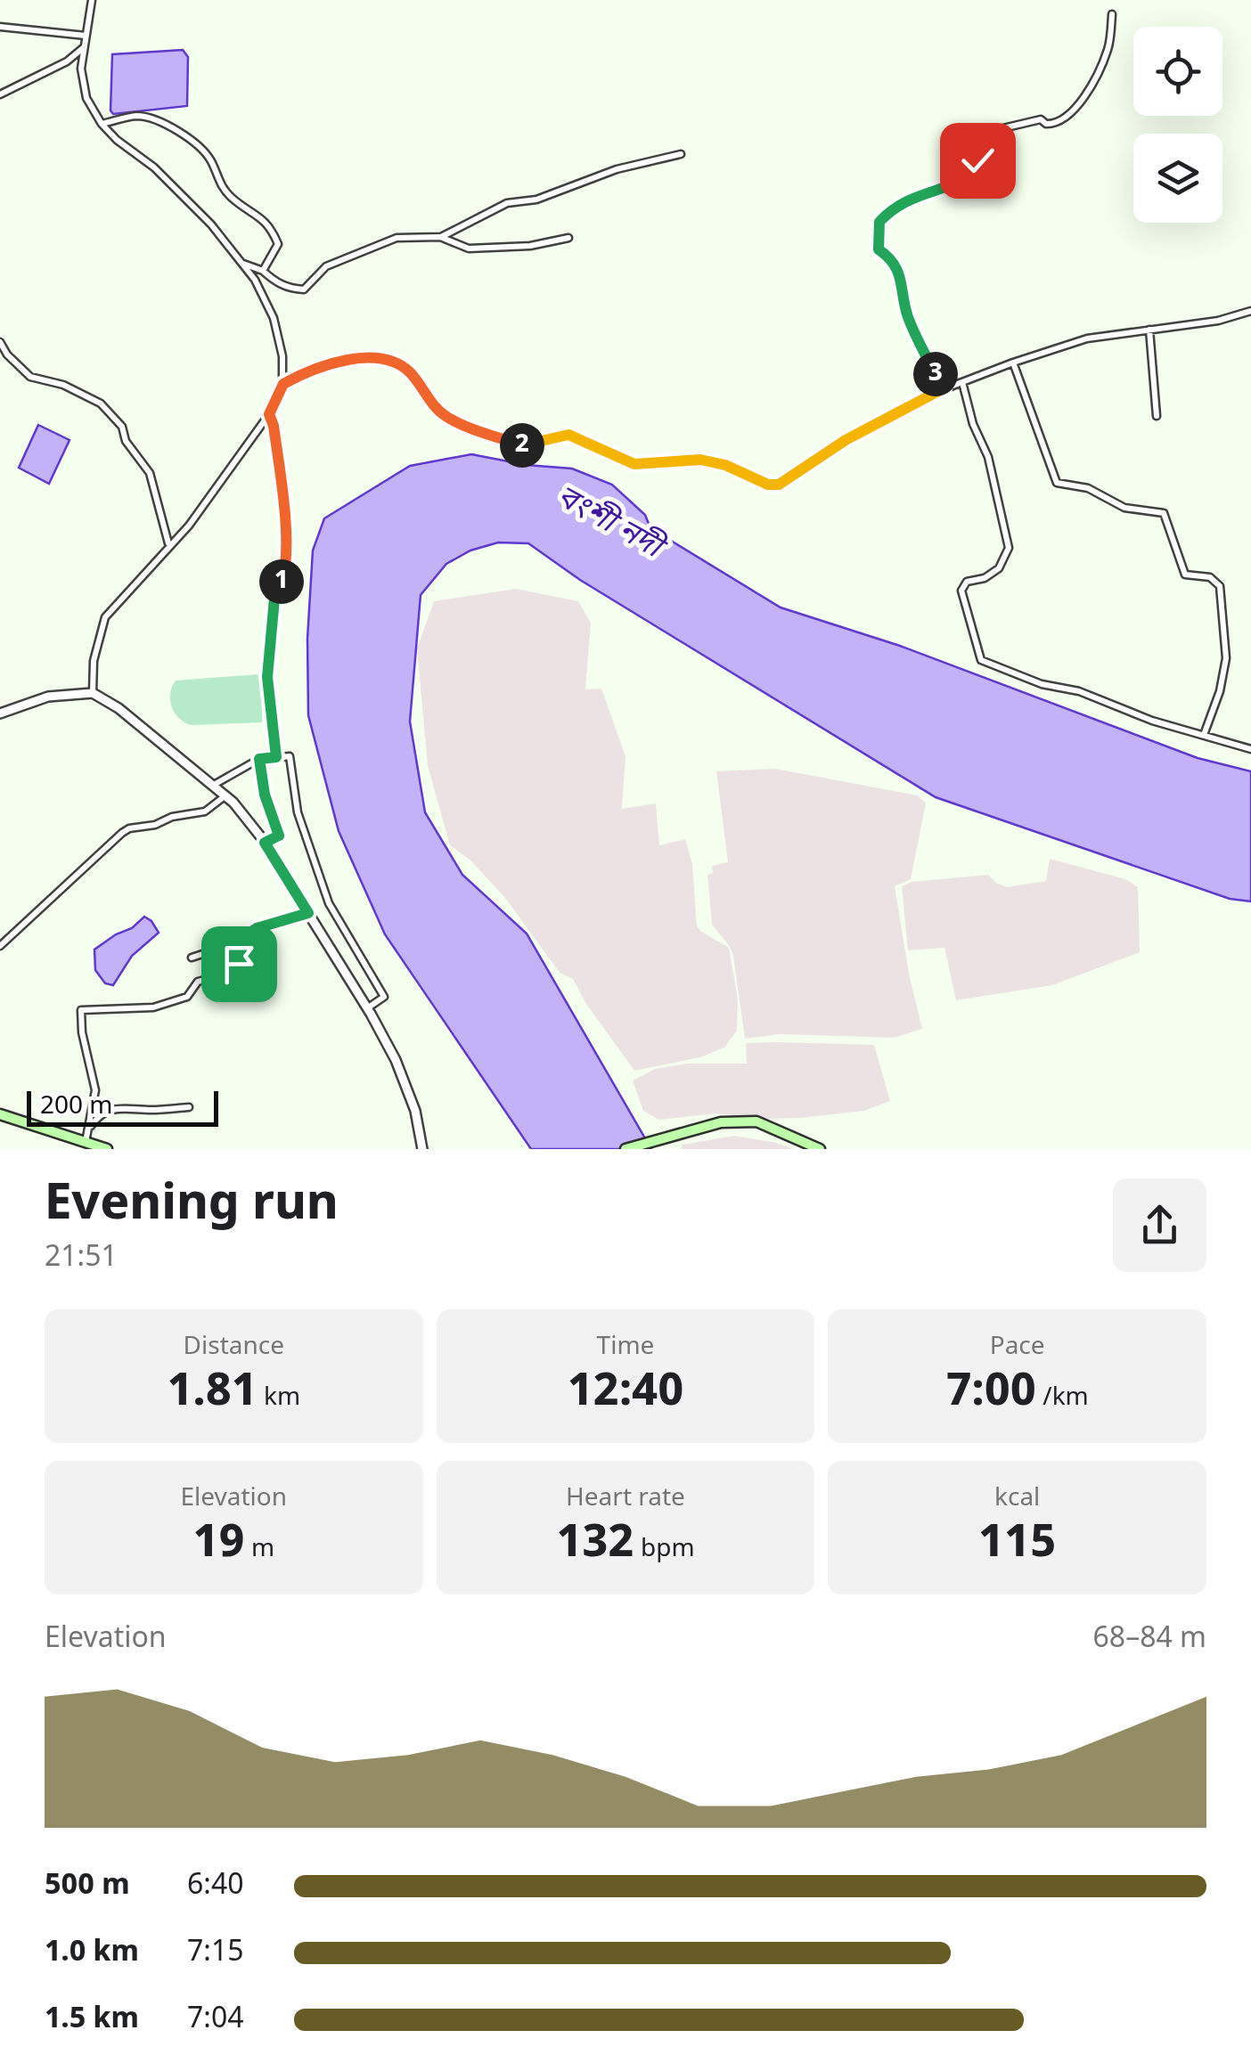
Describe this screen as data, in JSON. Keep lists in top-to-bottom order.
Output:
{
  "water": ["বংশী নদী"],
  "scale_bar": "200 m",
  "page": {
    "pins": ["3", "2", "1"],
    "scale": "200 m",
    "heading": ["Evening run", "21:51"],
    "stats": [
      ["Distance", "1.81 km"],
      ["Time", "12:40"],
      ["Pace", "7:00 /km"],
      ["Elevation", "19 m"],
      ["Heart rate", "132 bpm"],
      ["kcal", "115"]
    ],
    "chart": ["Elevation", "68–84 m"],
    "list": [
      {
        "name": "500 m",
        "note": "6:40"
      },
      {
        "name": "1.0 km",
        "note": "7:15"
      },
      {
        "name": "1.5 km",
        "note": "7:04"
      }
    ]
  }
}
